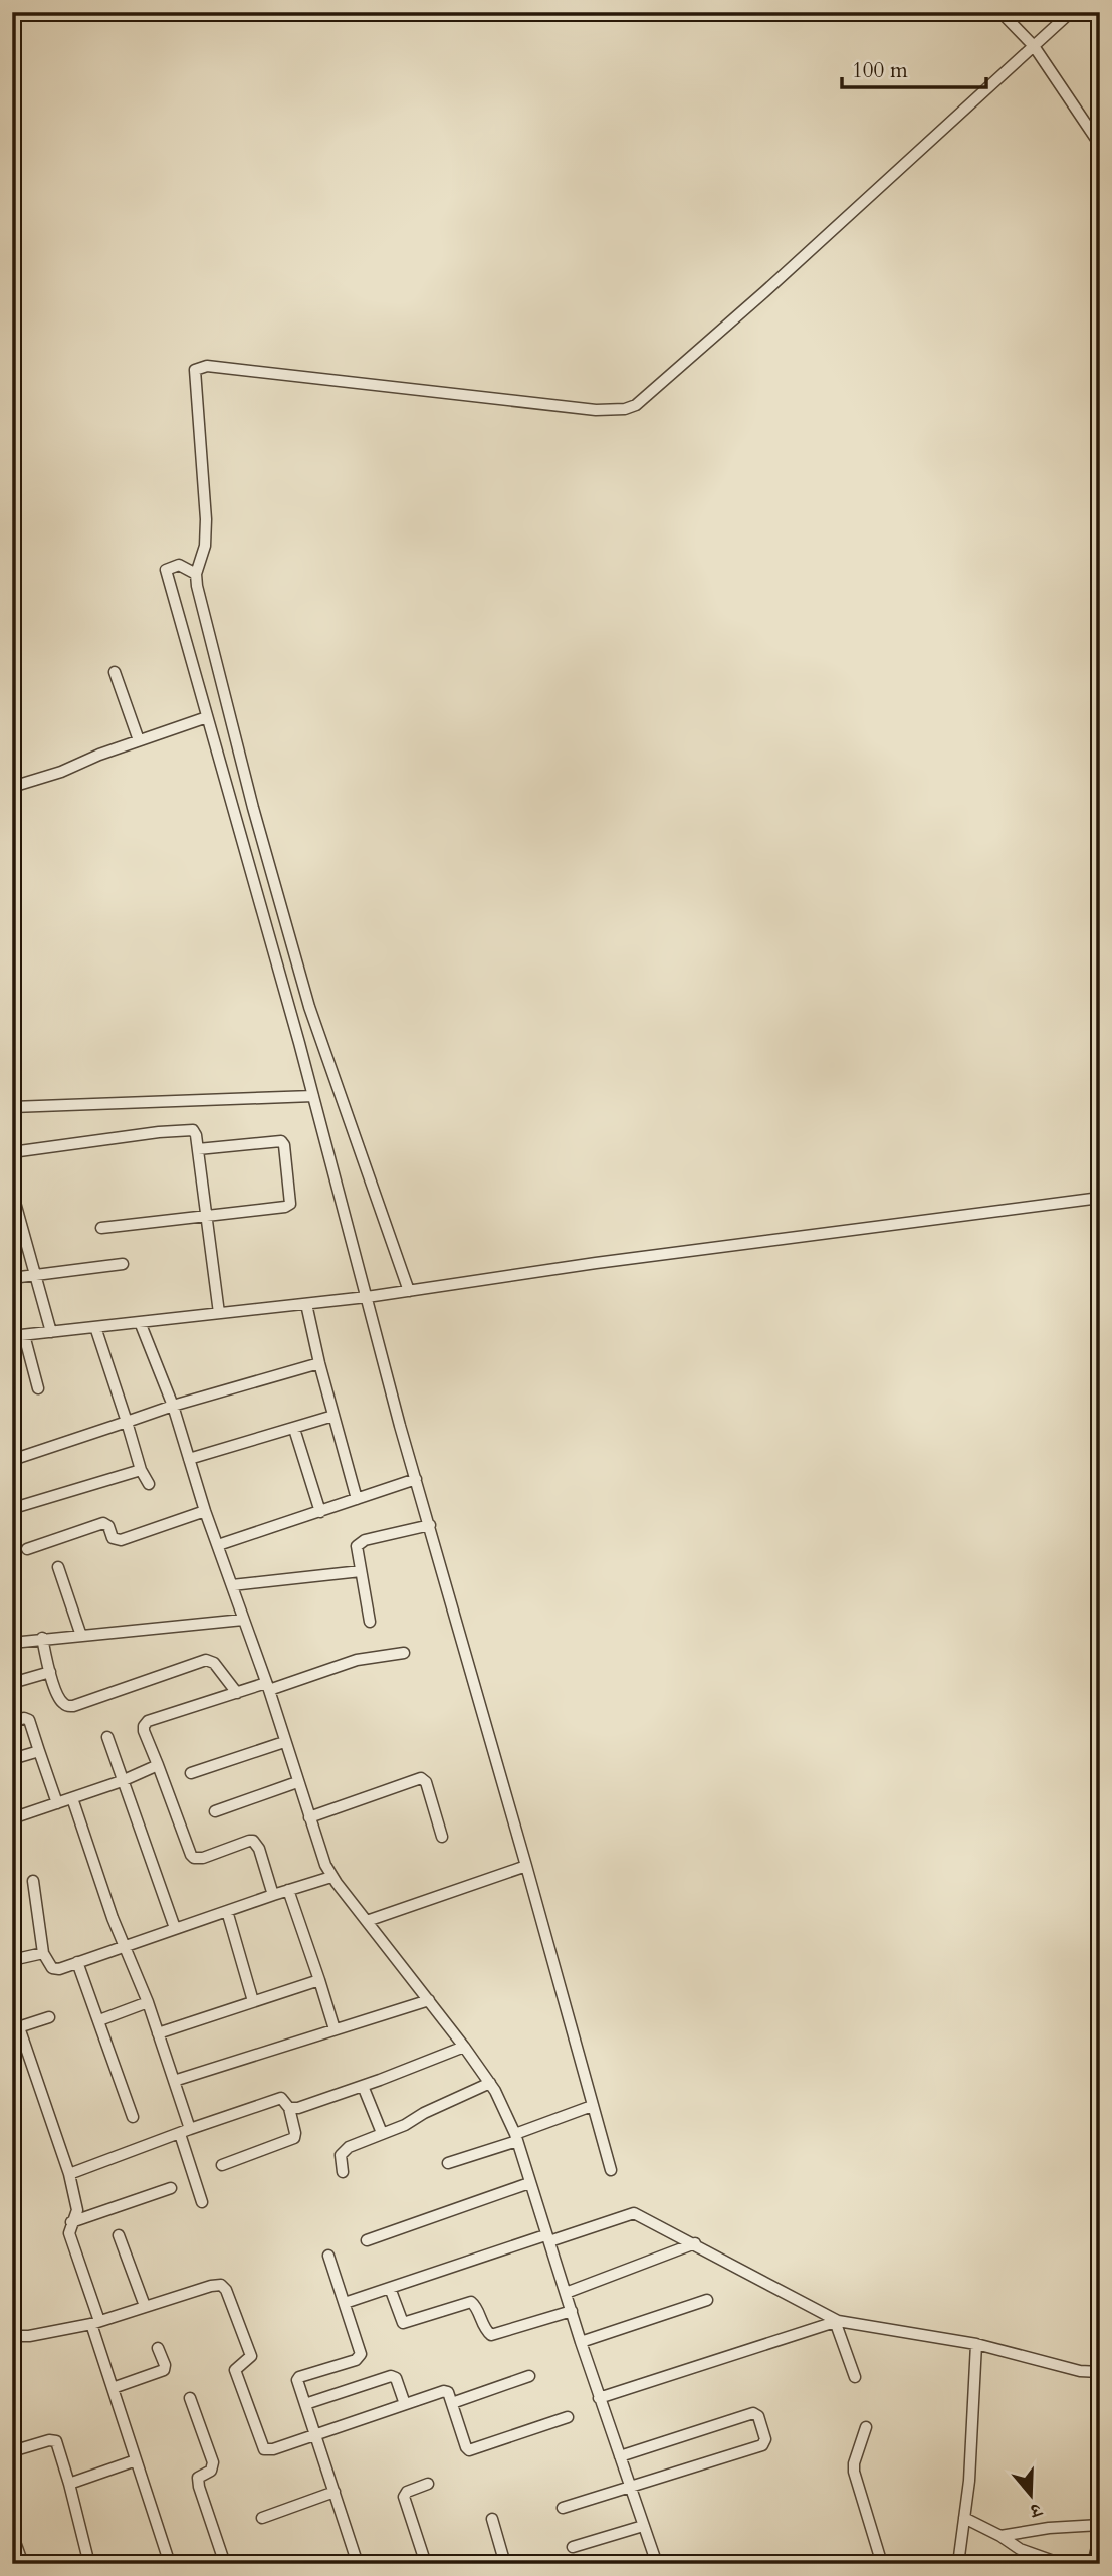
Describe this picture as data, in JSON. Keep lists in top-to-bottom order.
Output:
{
  "scale_bar": "100 m",
  "north": "bottom"
}
